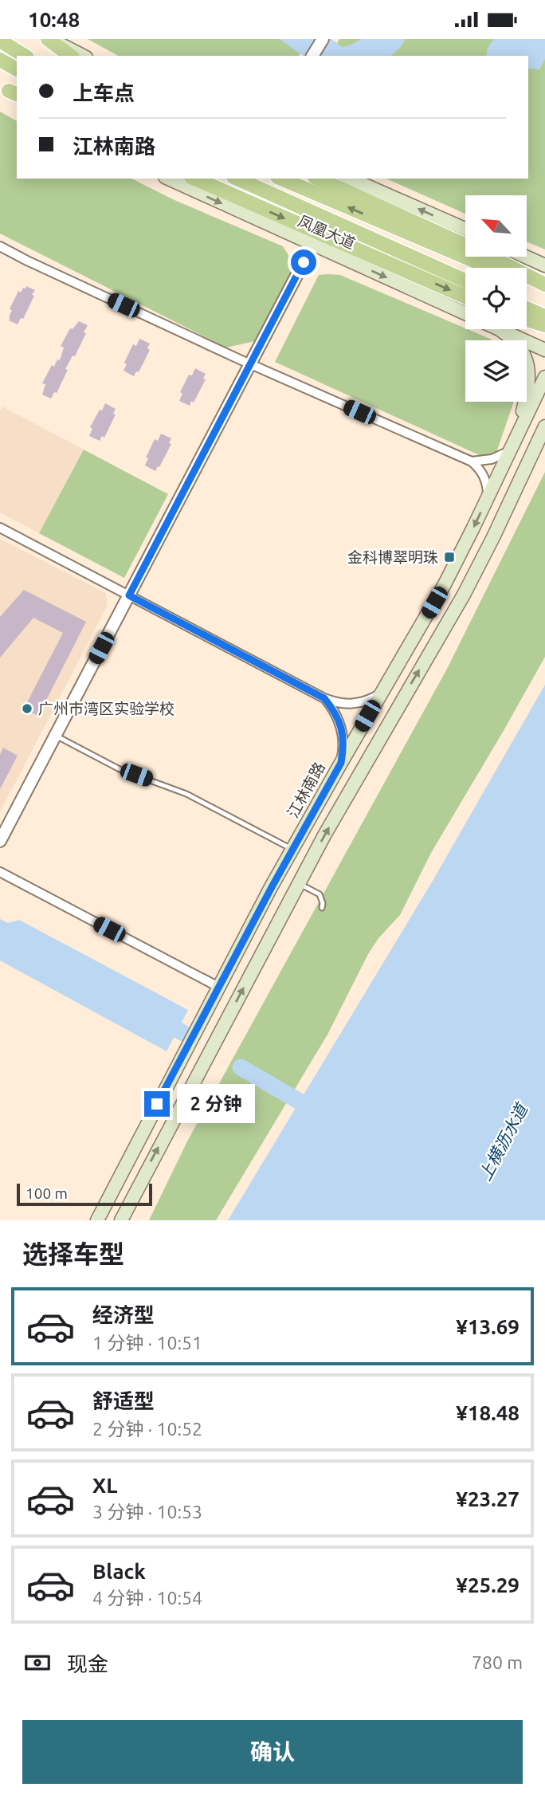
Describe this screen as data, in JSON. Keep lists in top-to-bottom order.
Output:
{
  "streets": {
    "main road": ["凤凰大道", "江林南路"]
  },
  "water": ["上横沥水道"],
  "places": {
    "transit": ["金科博翠明珠"],
    "other": ["广州市湾区实验学校"]
  },
  "scale_bar": "100 m",
  "north": "top left",
  "page": {
    "status": "10:48",
    "banner": ["上车点", "江林南路"],
    "bubble": "2 分钟",
    "scale": "100 m",
    "heading": "选择车型",
    "list": [
      {
        "name": "经济型",
        "note": "1 分钟 · 10:51",
        "value": "¥13.69"
      },
      {
        "name": "舒适型",
        "note": "2 分钟 · 10:52",
        "value": "¥18.48"
      },
      {
        "name": "XL",
        "note": "3 分钟 · 10:53",
        "value": "¥23.27"
      },
      {
        "name": "Black",
        "note": "4 分钟 · 10:54",
        "value": "¥25.29"
      }
    ],
    "pay": ["现金", "780 m"],
    "buttons": "确认"
  }
}
